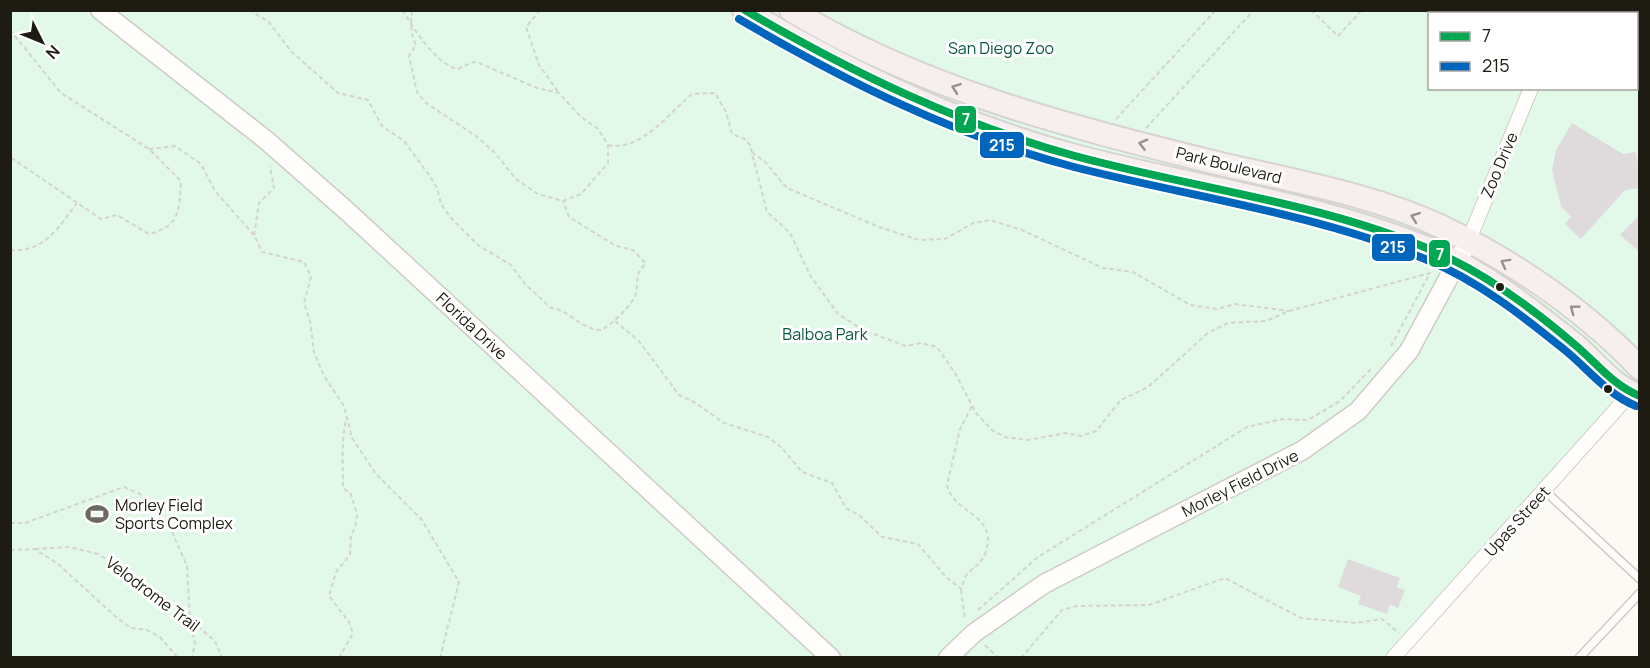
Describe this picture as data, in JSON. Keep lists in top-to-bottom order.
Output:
{
  "streets": {
    "main road": ["Park Boulevard"],
    "street": [
      "Zoo Drive",
      "Florida Drive",
      "Morley Field Drive",
      "Upas Street"
    ],
    "path": ["Velodrome Trail"]
  },
  "crossings": [
    ["Park Boulevard", "Zoo Drive"],
    ["Park Boulevard", "Morley Field Drive"],
    ["Park Boulevard", "Upas Street"],
    ["Zoo Drive", "Morley Field Drive"]
  ],
  "parks": ["San Diego Zoo", "Balboa Park"],
  "places": {
    "sports": ["Morley Field Sports Complex"]
  },
  "lines": ["transit line 7", "transit line 215"],
  "legend": ["7", "215"],
  "north": "bottom right"
}
